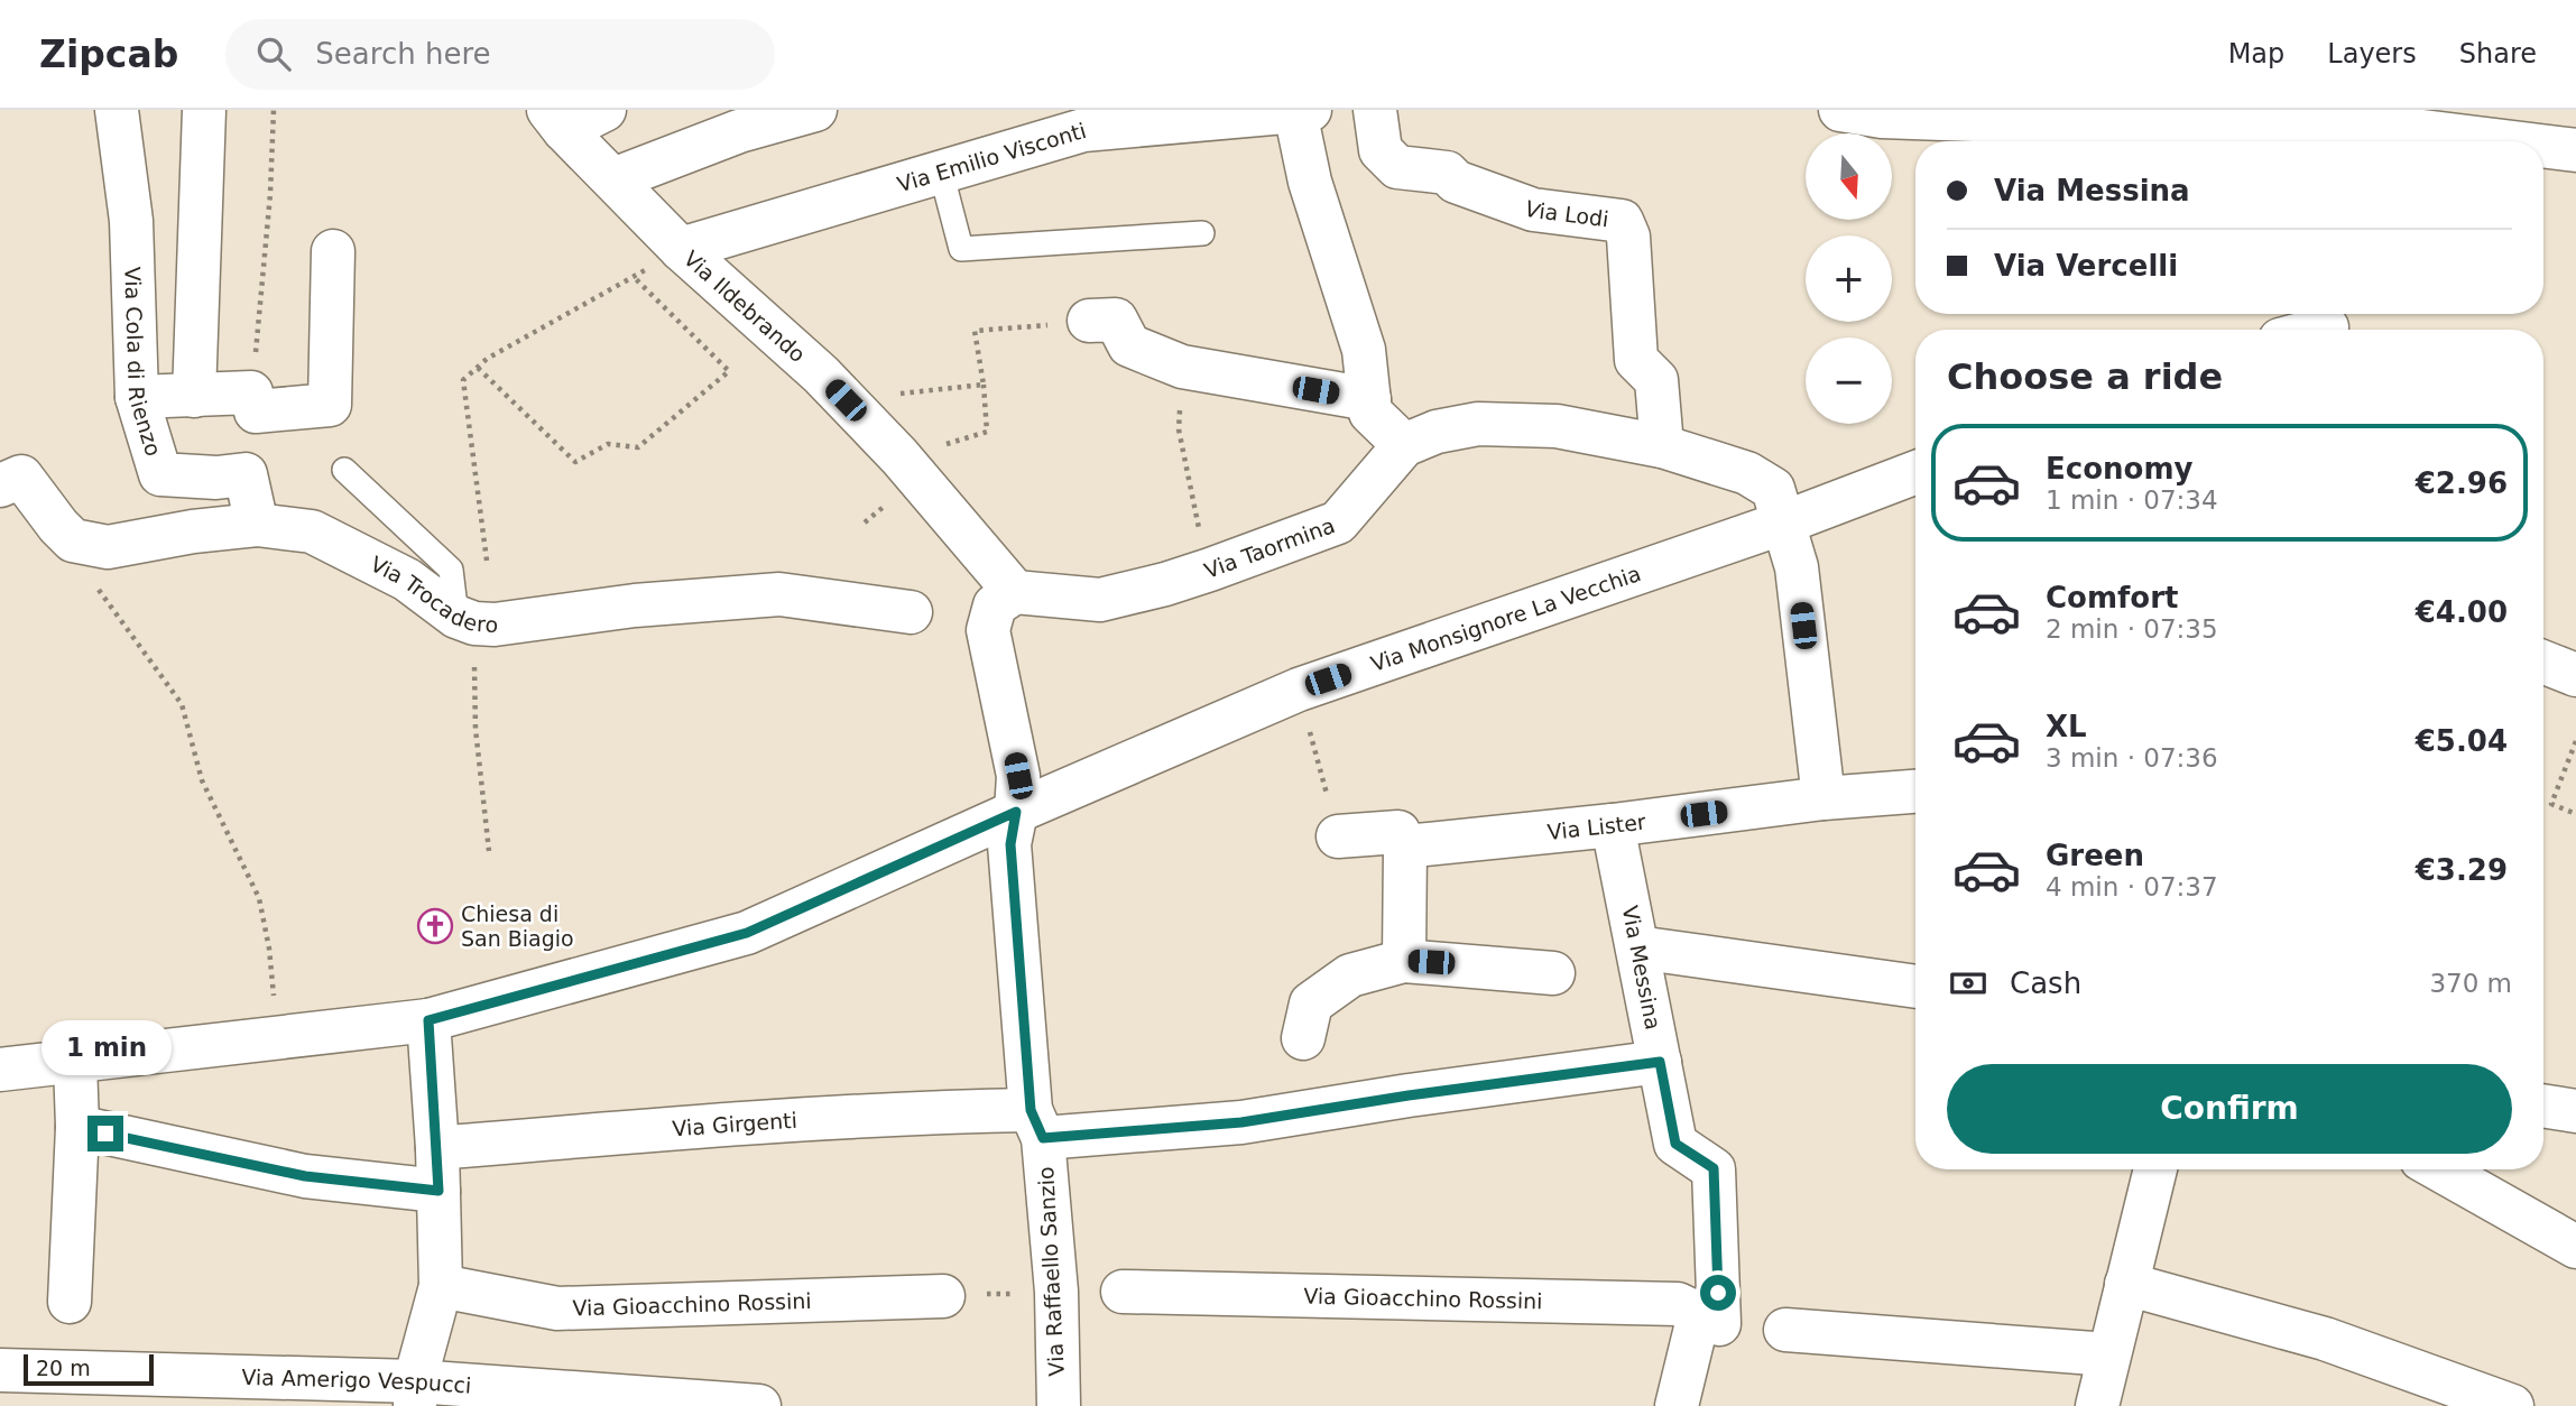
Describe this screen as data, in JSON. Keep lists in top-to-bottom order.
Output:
{
  "streets": {
    "street": [
      "Via Emilio Visconti",
      "Via Lodi",
      "Via Ildebrando",
      "Via Cola di Rienzo",
      "Via Taormina",
      "Via Trocadero",
      "Via Monsignore La Vecchia",
      "Via Lister",
      "Via Messina",
      "Via Girgenti",
      "Via Raffaello Sanzio",
      "Via Gioacchino Rossini",
      "Via Amerigo Vespucci"
    ]
  },
  "crossings": [
    ["Via Emilio Visconti", "Via Ildebrando"],
    ["Via Lodi", "Via Taormina"],
    ["Via Ildebrando", "Via Taormina"],
    ["Via Cola di Rienzo", "Via Trocadero"],
    ["Via Taormina", "Via Monsignore La Vecchia"],
    ["Via Monsignore La Vecchia", "Via Raffaello Sanzio"],
    ["Via Lister", "Via Messina"],
    ["Via Messina", "Via Girgenti"],
    ["Via Messina", "Via Gioacchino Rossini"],
    ["Via Girgenti", "Via Raffaello Sanzio"]
  ],
  "places": {
    "church": ["Chiesa di San Biagio"]
  },
  "scale_bar": "20 m",
  "north": "bottom",
  "page": {
    "header": "Zipcab",
    "search": "Search here",
    "nav": ["Map", "Layers", "Share"],
    "map_buttons": ["+", "−"],
    "banner": ["Via Messina", "Via Vercelli"],
    "heading": "Choose a ride",
    "list": [
      {
        "name": "Economy",
        "note": "1 min · 07:34",
        "value": "€2.96"
      },
      {
        "name": "Comfort",
        "note": "2 min · 07:35",
        "value": "€4.00"
      },
      {
        "name": "XL",
        "note": "3 min · 07:36",
        "value": "€5.04"
      },
      {
        "name": "Green",
        "note": "4 min · 07:37",
        "value": "€3.29"
      }
    ],
    "pay": ["Cash", "370 m"],
    "bubble": "1 min",
    "buttons": "Confirm",
    "scale": "20 m"
  }
}
